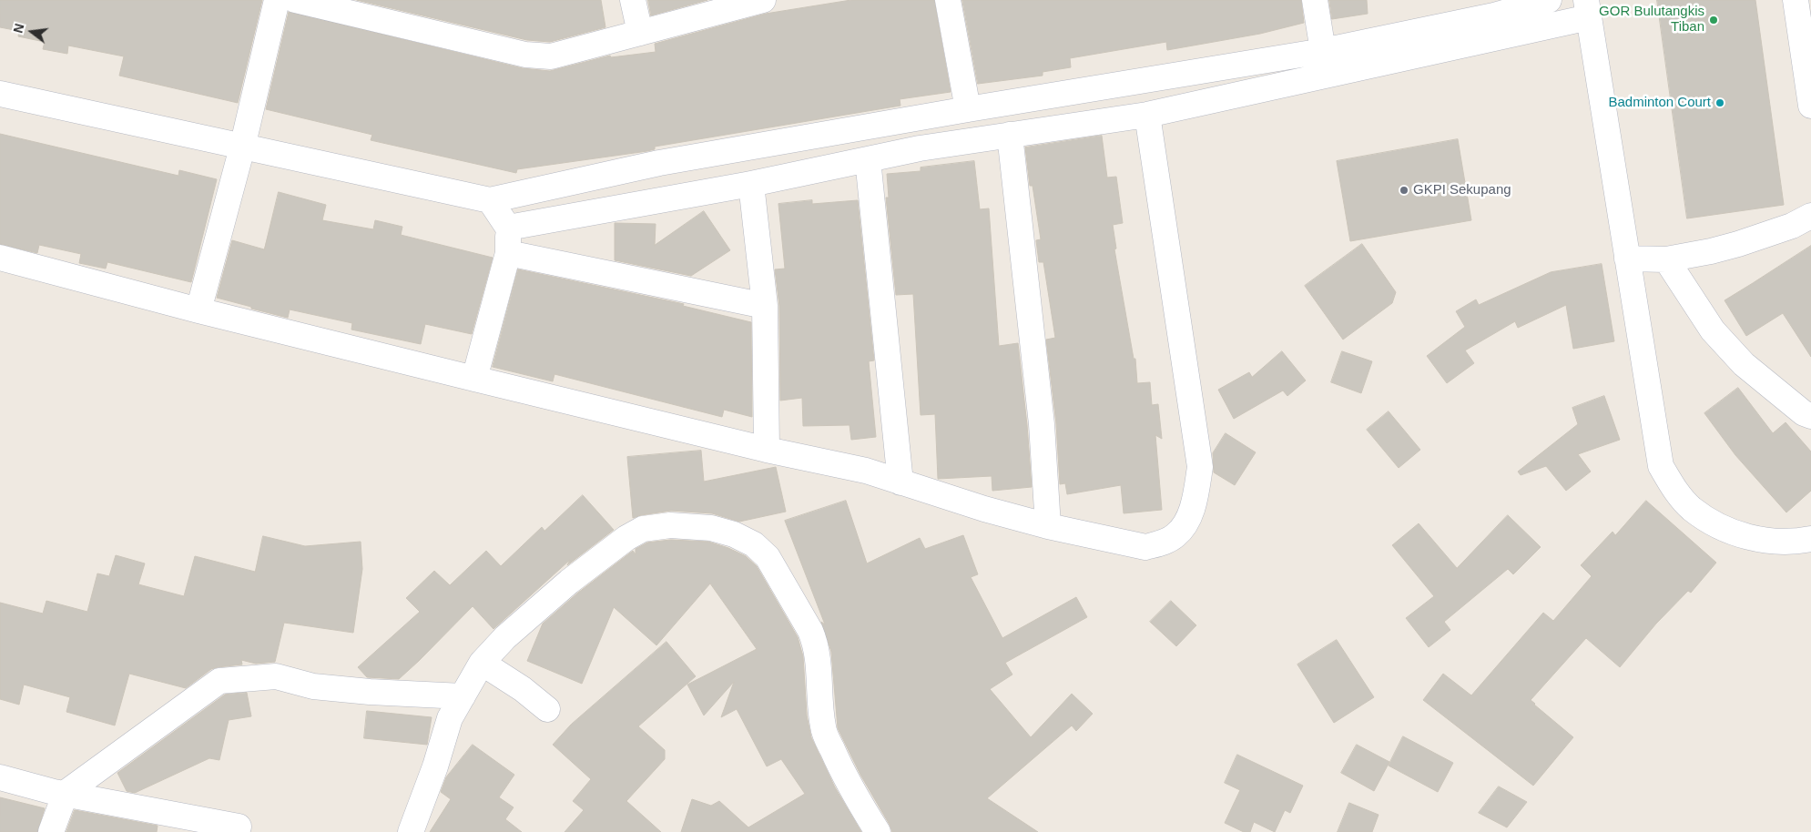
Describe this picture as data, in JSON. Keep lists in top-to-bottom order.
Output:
{
  "places": ["GOR Bulutangkis Tiban", "Badminton Court", "GKPI Sekupang"],
  "north": "left"
}
